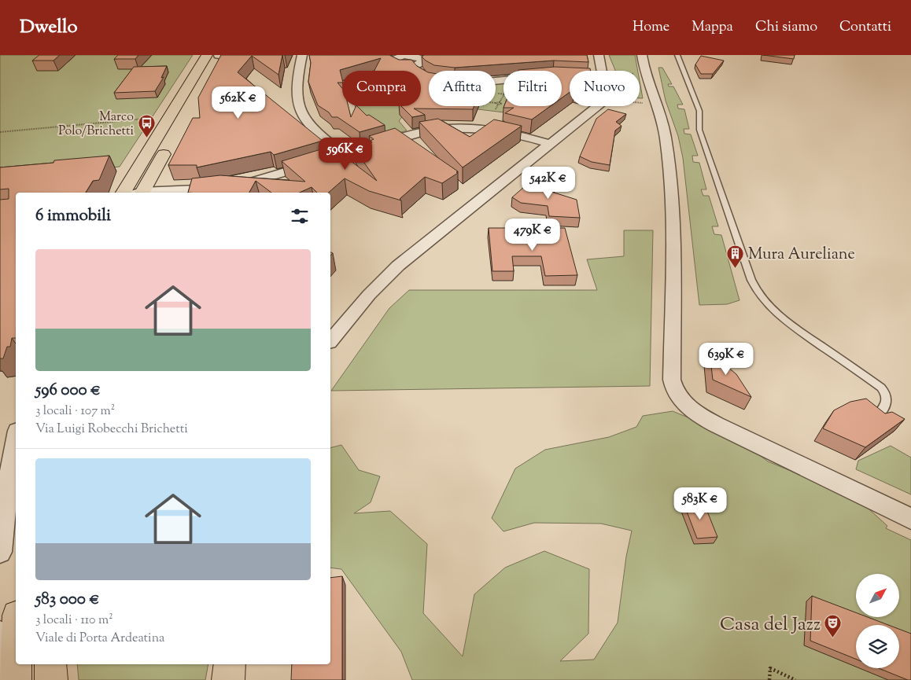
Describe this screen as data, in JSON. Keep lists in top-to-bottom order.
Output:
{
  "places": {
    "bus stop": ["Marco Polo/Brichetti"],
    "building": ["Mura Aureliane"],
    "theatre": ["Casa del Jazz"]
  },
  "north": "top right",
  "page": {
    "header": "Dwello",
    "nav": [
      "Home",
      "Mappa",
      "Chi siamo",
      "Contatti"
    ],
    "chip": [
      "Compra",
      "Affitta",
      "Filtri",
      "Nuovo"
    ],
    "price": [
      "562K €",
      "596K €",
      "542K €",
      "479K €",
      "639K €",
      "583K €"
    ],
    "heading": "6 immobili",
    "list": [
      {
        "name": "596 000 €",
        "note": "3 locali · 107 m² · Via Luigi Robecchi Brichetti"
      },
      {
        "name": "583 000 €",
        "note": "3 locali · 110 m² · Viale di Porta Ardeatina"
      }
    ]
  }
}
